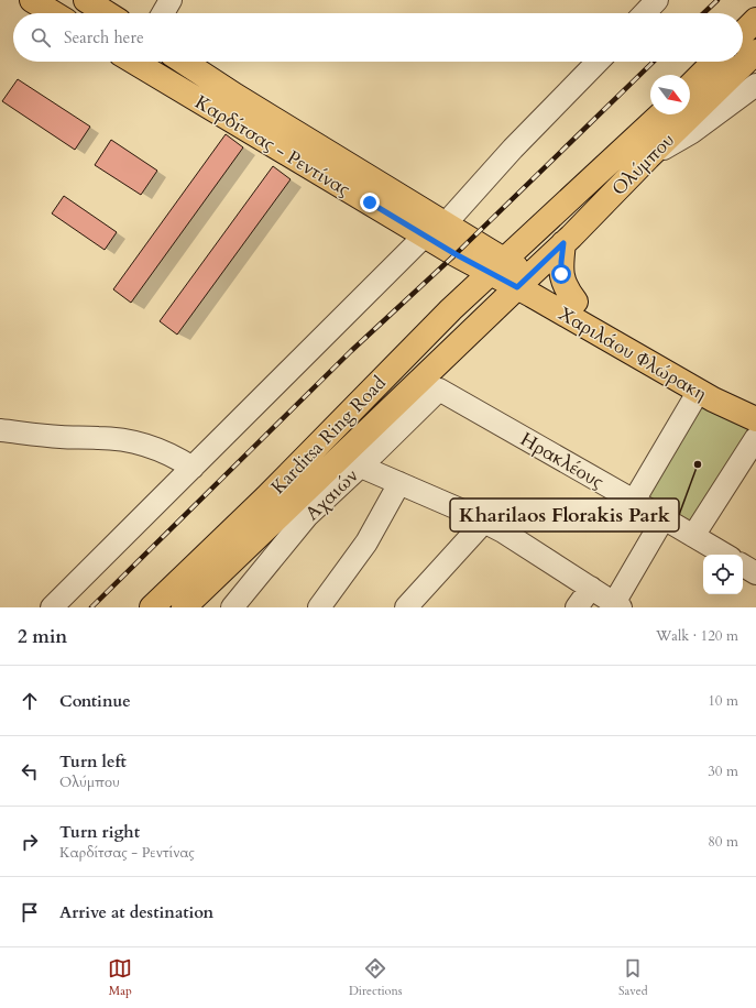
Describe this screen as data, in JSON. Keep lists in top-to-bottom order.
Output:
{
  "streets": {
    "main road": [
      "Καρδίτσας - Ρεντίνας",
      "Ολύμπου",
      "Χαριλάου Φλώρακη",
      "Karditsa Ring Road"
    ],
    "street": ["Ηρακλέους", "Αχαιών"]
  },
  "crossings": [
    ["Καρδίτσας - Ρεντίνας", "Ολύμπου"],
    ["Καρδίτσας - Ρεντίνας", "Χαριλάου Φλώρακη"],
    ["Καρδίτσας - Ρεντίνας", "Karditsa Ring Road"],
    ["Ολύμπου", "Χαριλάου Φλώρακη"],
    ["Ολύμπου", "Karditsa Ring Road"],
    ["Χαριλάου Φλώρακη", "Karditsa Ring Road"],
    ["Ηρακλέους", "Αχαιών"]
  ],
  "places": ["Kharilaos Florakis Park"],
  "north": "bottom right",
  "page": {
    "search": "Search here",
    "heading": ["2 min", "Walk · 120 m"],
    "list": [
      ["Continue", "10 m"],
      ["Turn left", "Ολύμπου", "30 m"],
      ["Turn right", "Καρδίτσας - Ρεντίνας", "80 m"],
      "Arrive at destination"
    ],
    "nav": ["Map", "Directions", "Saved"]
  }
}
